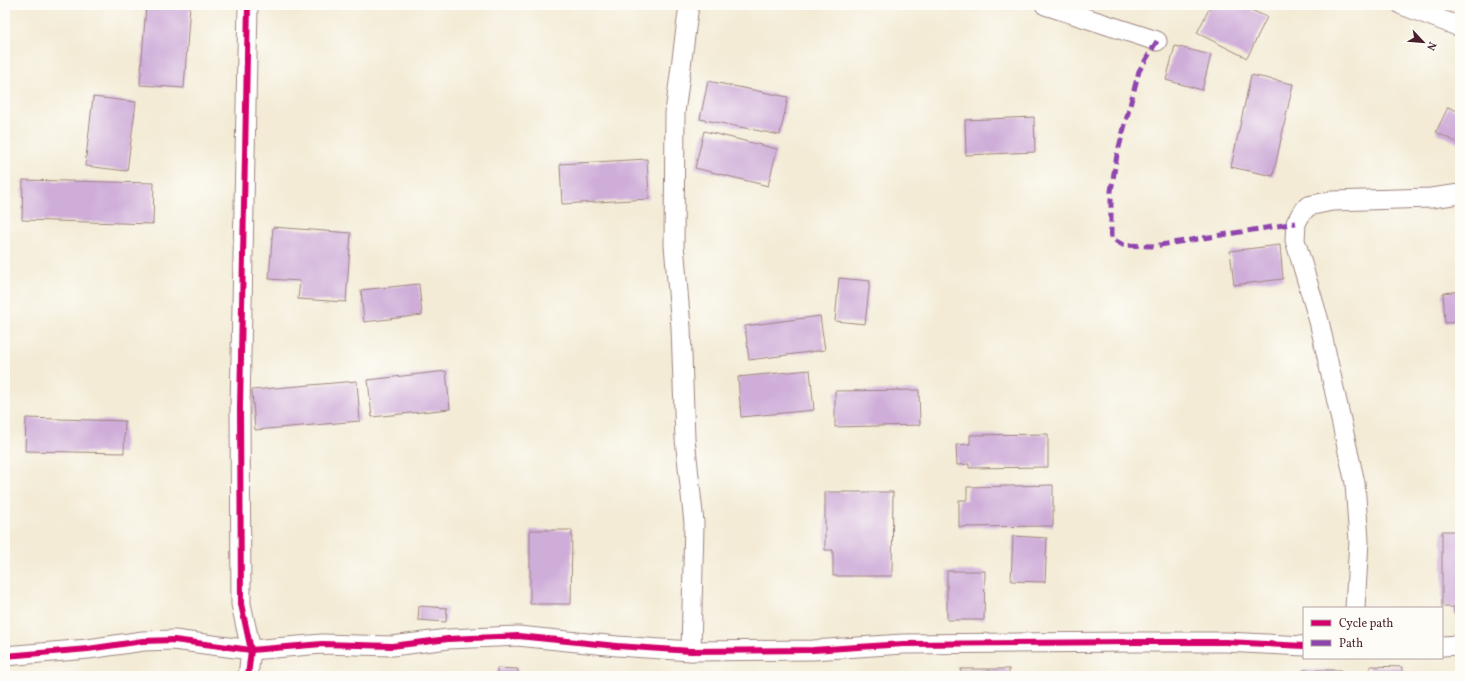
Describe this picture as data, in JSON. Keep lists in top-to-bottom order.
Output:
{
  "legend": ["Cycle path", "Path"],
  "north": "bottom right"
}
